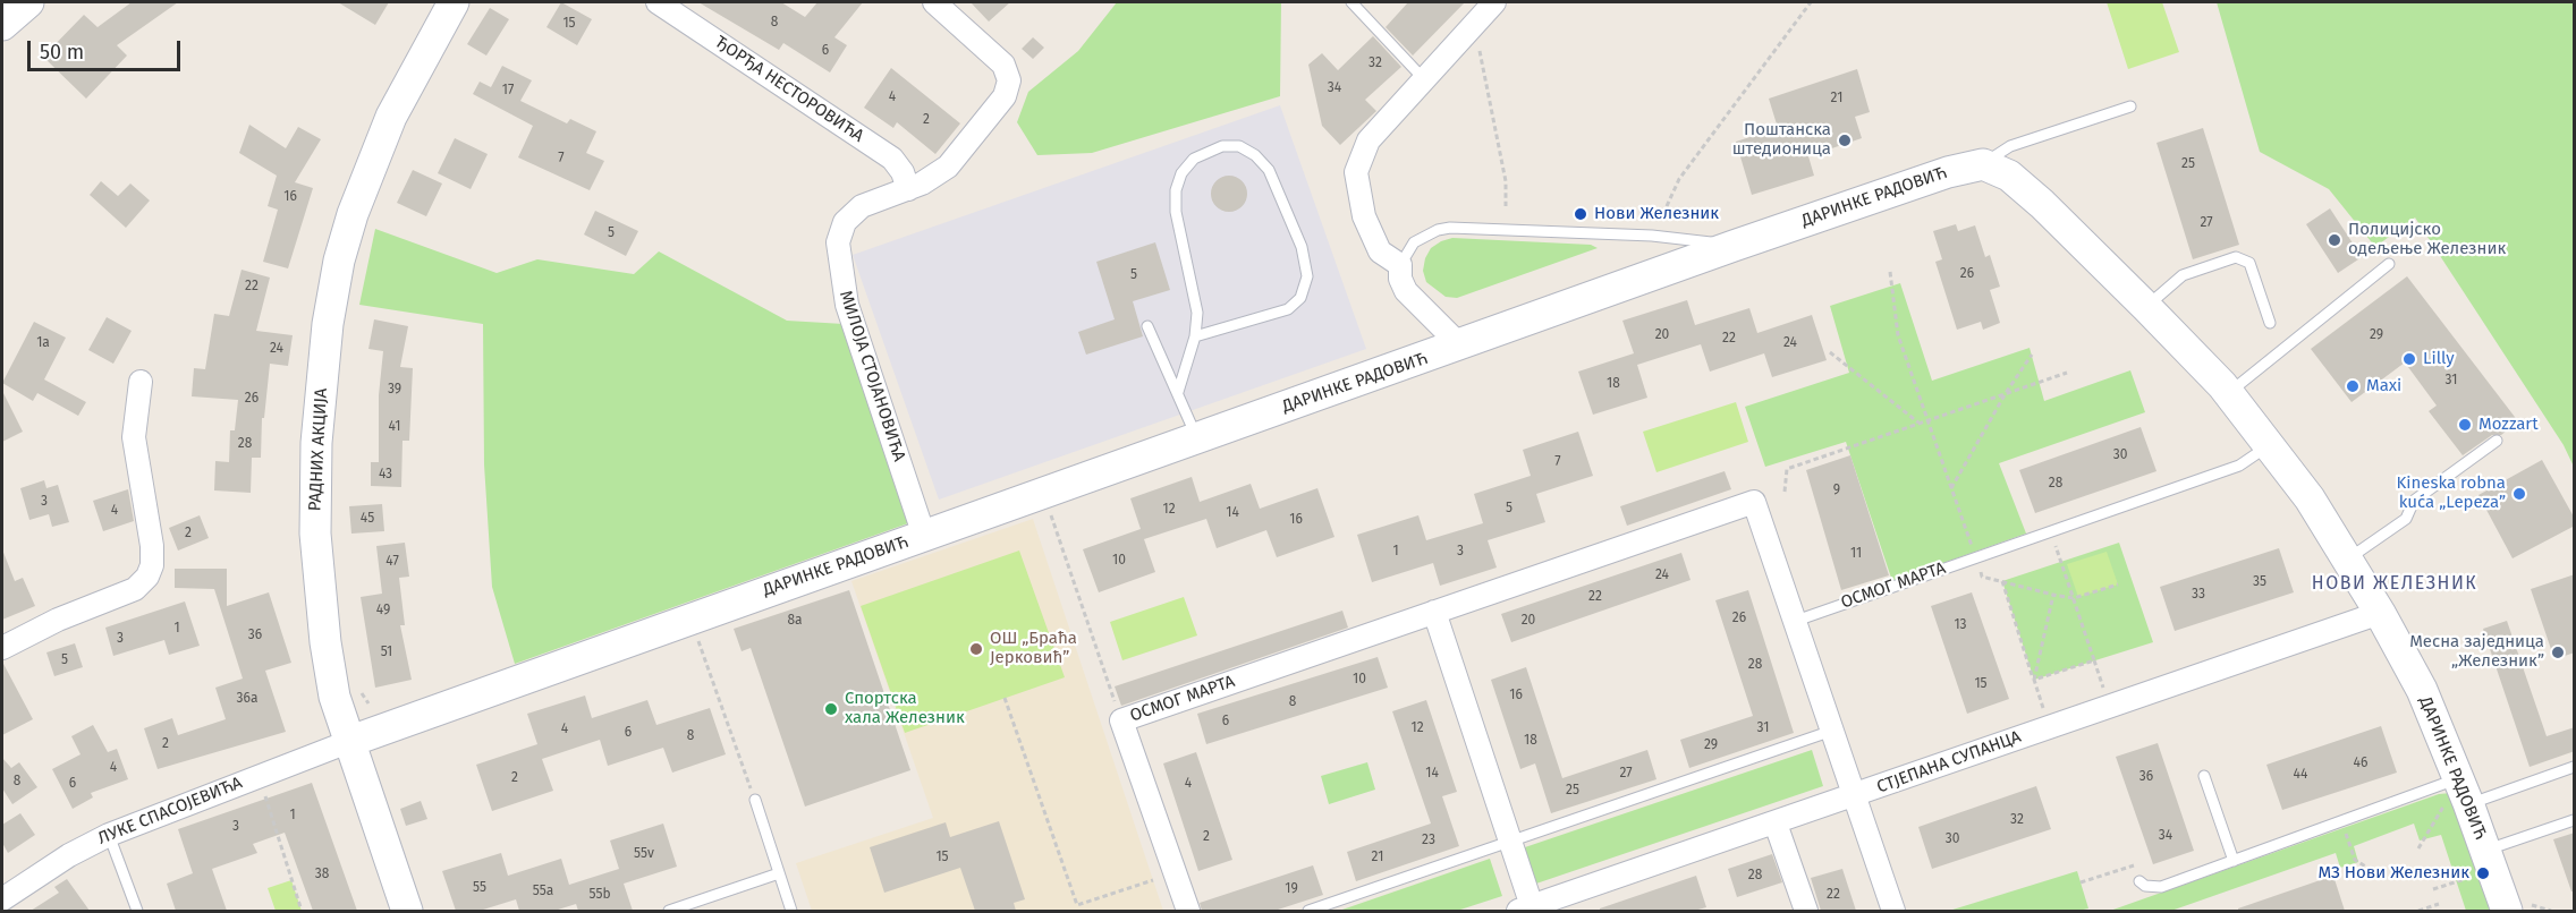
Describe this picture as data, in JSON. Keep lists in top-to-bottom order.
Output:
{
  "streets": {
    "street": [
      "ЂОРЂА НЕСТОРОВИЋА",
      "ДАРИНКЕ РАДОВИЋ",
      "МИЛОЈА СТОЈАНОВИЋА",
      "РАДНИХ АКЦИЈА",
      "ОСМОГ МАРТА",
      "СТЈЕПАНА СУПАНЦА",
      "ЛУКЕ СПАСОЈЕВИЋА"
    ]
  },
  "crossings": [
    ["ЂОРЂА НЕСТОРОВИЋА", "МИЛОЈА СТОЈАНОВИЋА"],
    ["ДАРИНКЕ РАДОВИЋ", "МИЛОЈА СТОЈАНОВИЋА"],
    ["ДАРИНКЕ РАДОВИЋ", "РАДНИХ АКЦИЈА"],
    ["ДАРИНКЕ РАДОВИЋ", "СТЈЕПАНА СУПАНЦА"],
    ["ДАРИНКЕ РАДОВИЋ", "ЛУКЕ СПАСОЈЕВИЋА"],
    ["РАДНИХ АКЦИЈА", "ЛУКЕ СПАСОЈЕВИЋА"],
    ["ОСМОГ МАРТА", "СТЈЕПАНА СУПАНЦА"]
  ],
  "districts": ["НОВИ ЖЕЛЕЗНИК"],
  "places": [
    "Поштанска штедионица",
    "Нови Железник",
    "Полицијско одељење Железник",
    "Lilly",
    "Maxi",
    "Mozzart",
    "Kineska robna kuća „Lepeza”",
    "ОШ „Браћа Јерковић”",
    "Месна заједница „Железник”",
    "Спортска хала Железник",
    "МЗ Нови Железник"
  ],
  "house_numbers": [
    "8",
    "15",
    "6",
    "32",
    "34",
    "17",
    "4",
    "21",
    "2",
    "7",
    "25",
    "16",
    "27",
    "5",
    "26",
    "5",
    "22",
    "20",
    "29",
    "22",
    "1a",
    "24",
    "24",
    "31",
    "18",
    "39",
    "26",
    "41",
    "28",
    "30",
    "7",
    "43",
    "28",
    "9",
    "3",
    "5",
    "12",
    "4",
    "14",
    "45",
    "16",
    "2",
    "1",
    "3",
    "11",
    "10",
    "47",
    "24",
    "35",
    "33",
    "22",
    "49",
    "26",
    "8a",
    "20",
    "13",
    "1",
    "36",
    "3",
    "51",
    "5",
    "28",
    "10",
    "15",
    "16",
    "36a",
    "8",
    "6",
    "12",
    "31",
    "4",
    "6",
    "8",
    "18",
    "2",
    "29",
    "46",
    "4",
    "14",
    "27",
    "44",
    "36",
    "2",
    "8",
    "6",
    "4",
    "25",
    "1",
    "32",
    "3",
    "34",
    "2",
    "30",
    "23",
    "55v",
    "15",
    "21",
    "38",
    "28",
    "55",
    "19",
    "55a",
    "55b",
    "22"
  ],
  "scale_bar": "50 m"
}
